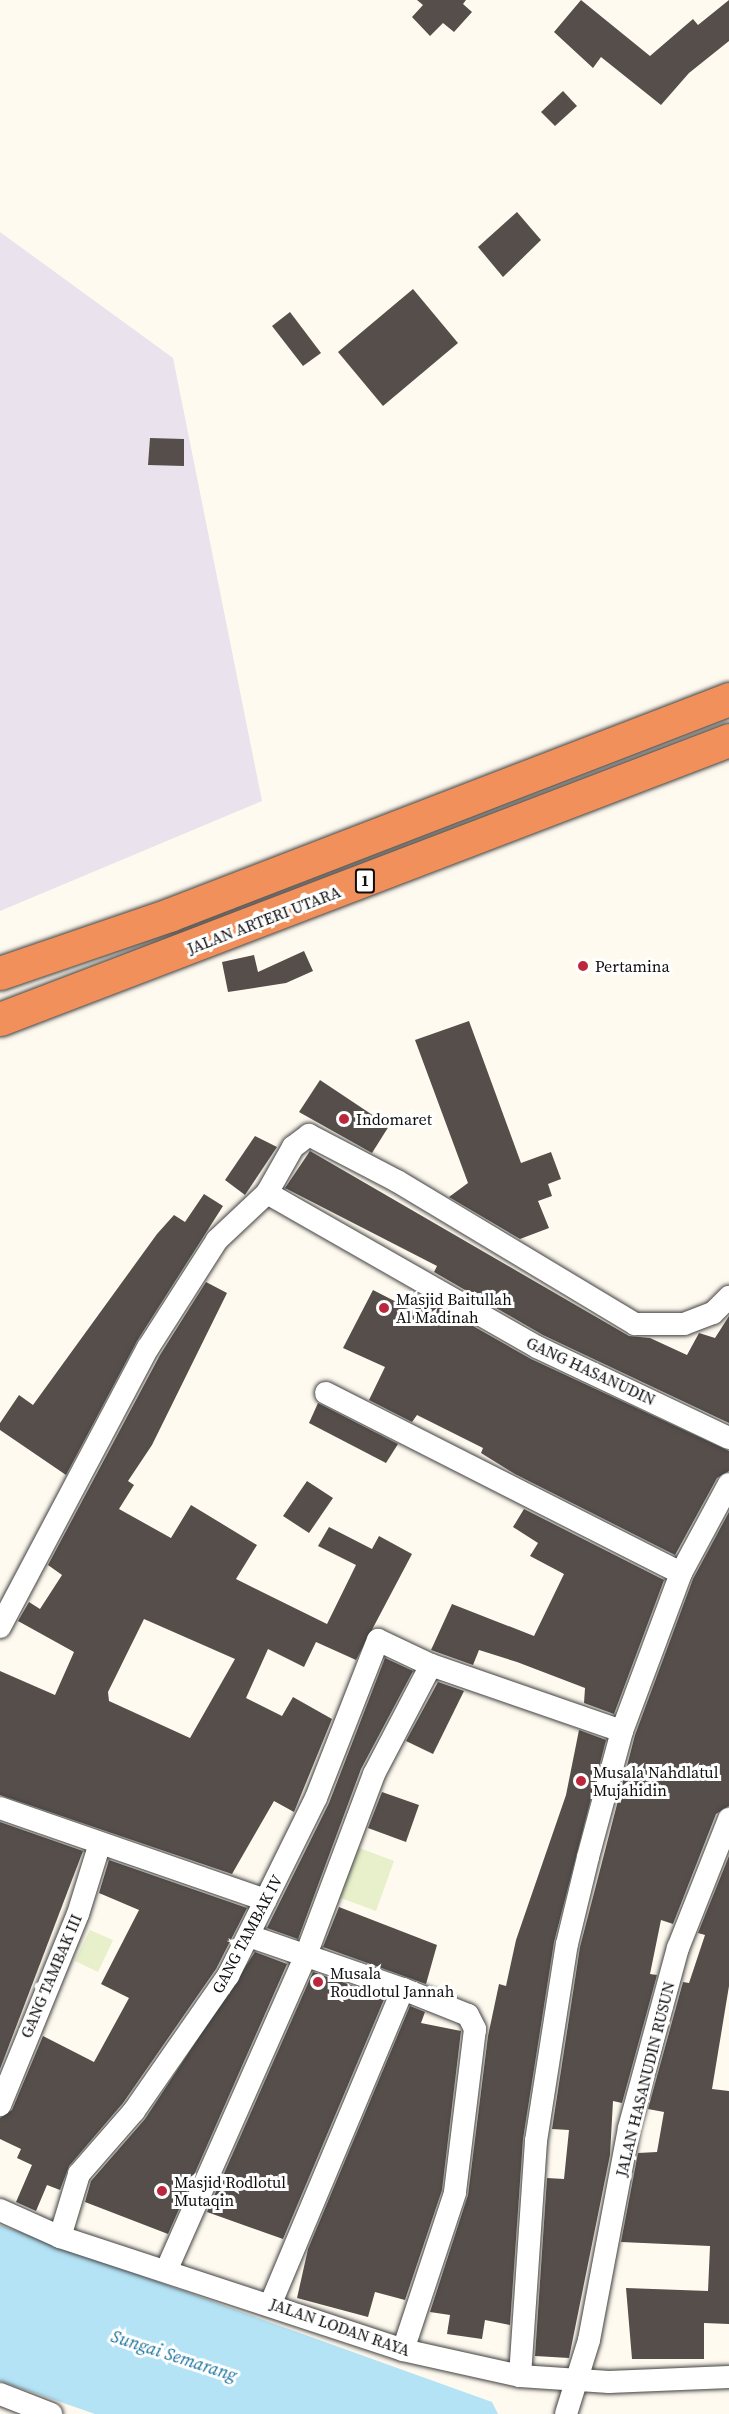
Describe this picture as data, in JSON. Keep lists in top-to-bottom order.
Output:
{
  "streets": {
    "highway": ["1", "JALAN ARTERI UTARA"],
    "street": [
      "GANG HASANUDIN",
      "GANG TAMBAK IV",
      "GANG TAMBAK III",
      "JALAN HASANUDIN RUSUN",
      "JALAN LODAN RAYA"
    ]
  },
  "crossings": [
    ["GANG TAMBAK IV", "JALAN LODAN RAYA"],
    ["JALAN HASANUDIN RUSUN", "JALAN LODAN RAYA"]
  ],
  "water": ["Sungai Semarang"],
  "places": [
    "Pertamina",
    "Indomaret",
    "Masjid Baitullah Al Madinah",
    "Musala Nahdlatul Mujahidin",
    "Musala Roudlotul Jannah",
    "Masjid Rodlotul Mutaqin"
  ]
}
